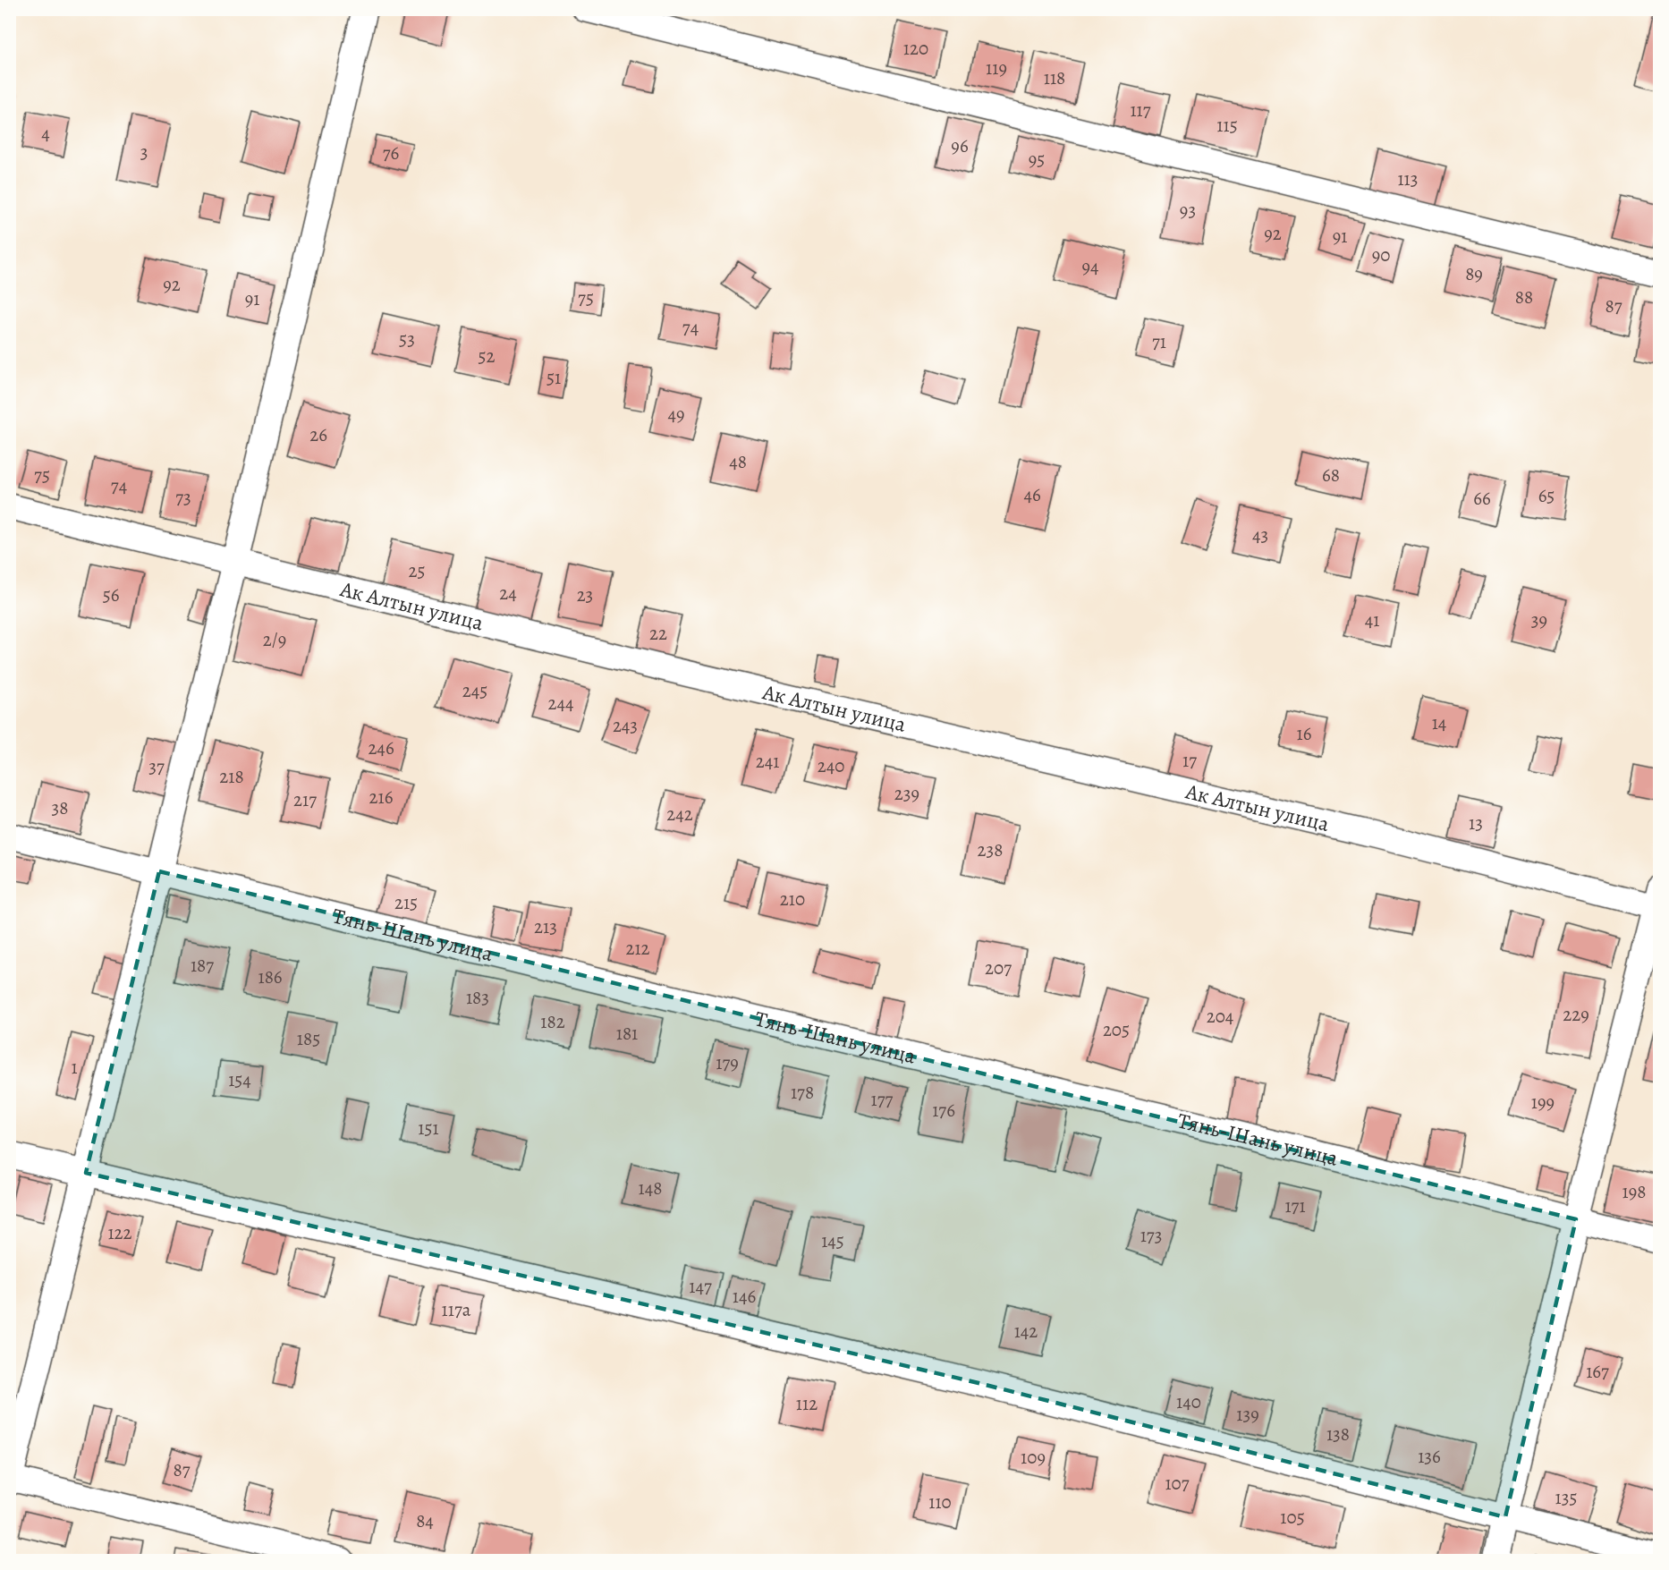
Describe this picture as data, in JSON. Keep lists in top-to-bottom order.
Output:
{
  "streets": {
    "street": ["Ак Алтын улица", "Тянь-Шань улица"]
  },
  "house_numbers": [
    "120",
    "119",
    "118",
    "117",
    "115",
    "4",
    "96",
    "3",
    "76",
    "95",
    "113",
    "93",
    "92",
    "91",
    "90",
    "94",
    "89",
    "92",
    "88",
    "75",
    "91",
    "87",
    "74",
    "53",
    "71",
    "52",
    "51",
    "49",
    "26",
    "48",
    "75",
    "68",
    "74",
    "46",
    "65",
    "73",
    "66",
    "43",
    "25",
    "24",
    "56",
    "23",
    "41",
    "39",
    "22",
    "2/9",
    "245",
    "244",
    "14",
    "243",
    "16",
    "246",
    "17",
    "241",
    "240",
    "37",
    "218",
    "239",
    "216",
    "217",
    "38",
    "242",
    "13",
    "238",
    "210",
    "215",
    "213",
    "212",
    "187",
    "207",
    "186",
    "183",
    "229",
    "204",
    "182",
    "205",
    "181",
    "185",
    "179",
    "1",
    "154",
    "178",
    "177",
    "199",
    "176",
    "151",
    "148",
    "198",
    "171",
    "122",
    "173",
    "145",
    "147",
    "146",
    "117а",
    "142",
    "167",
    "140",
    "112",
    "139",
    "138",
    "136",
    "109",
    "87",
    "107",
    "135",
    "110",
    "105",
    "84"
  ]
}
